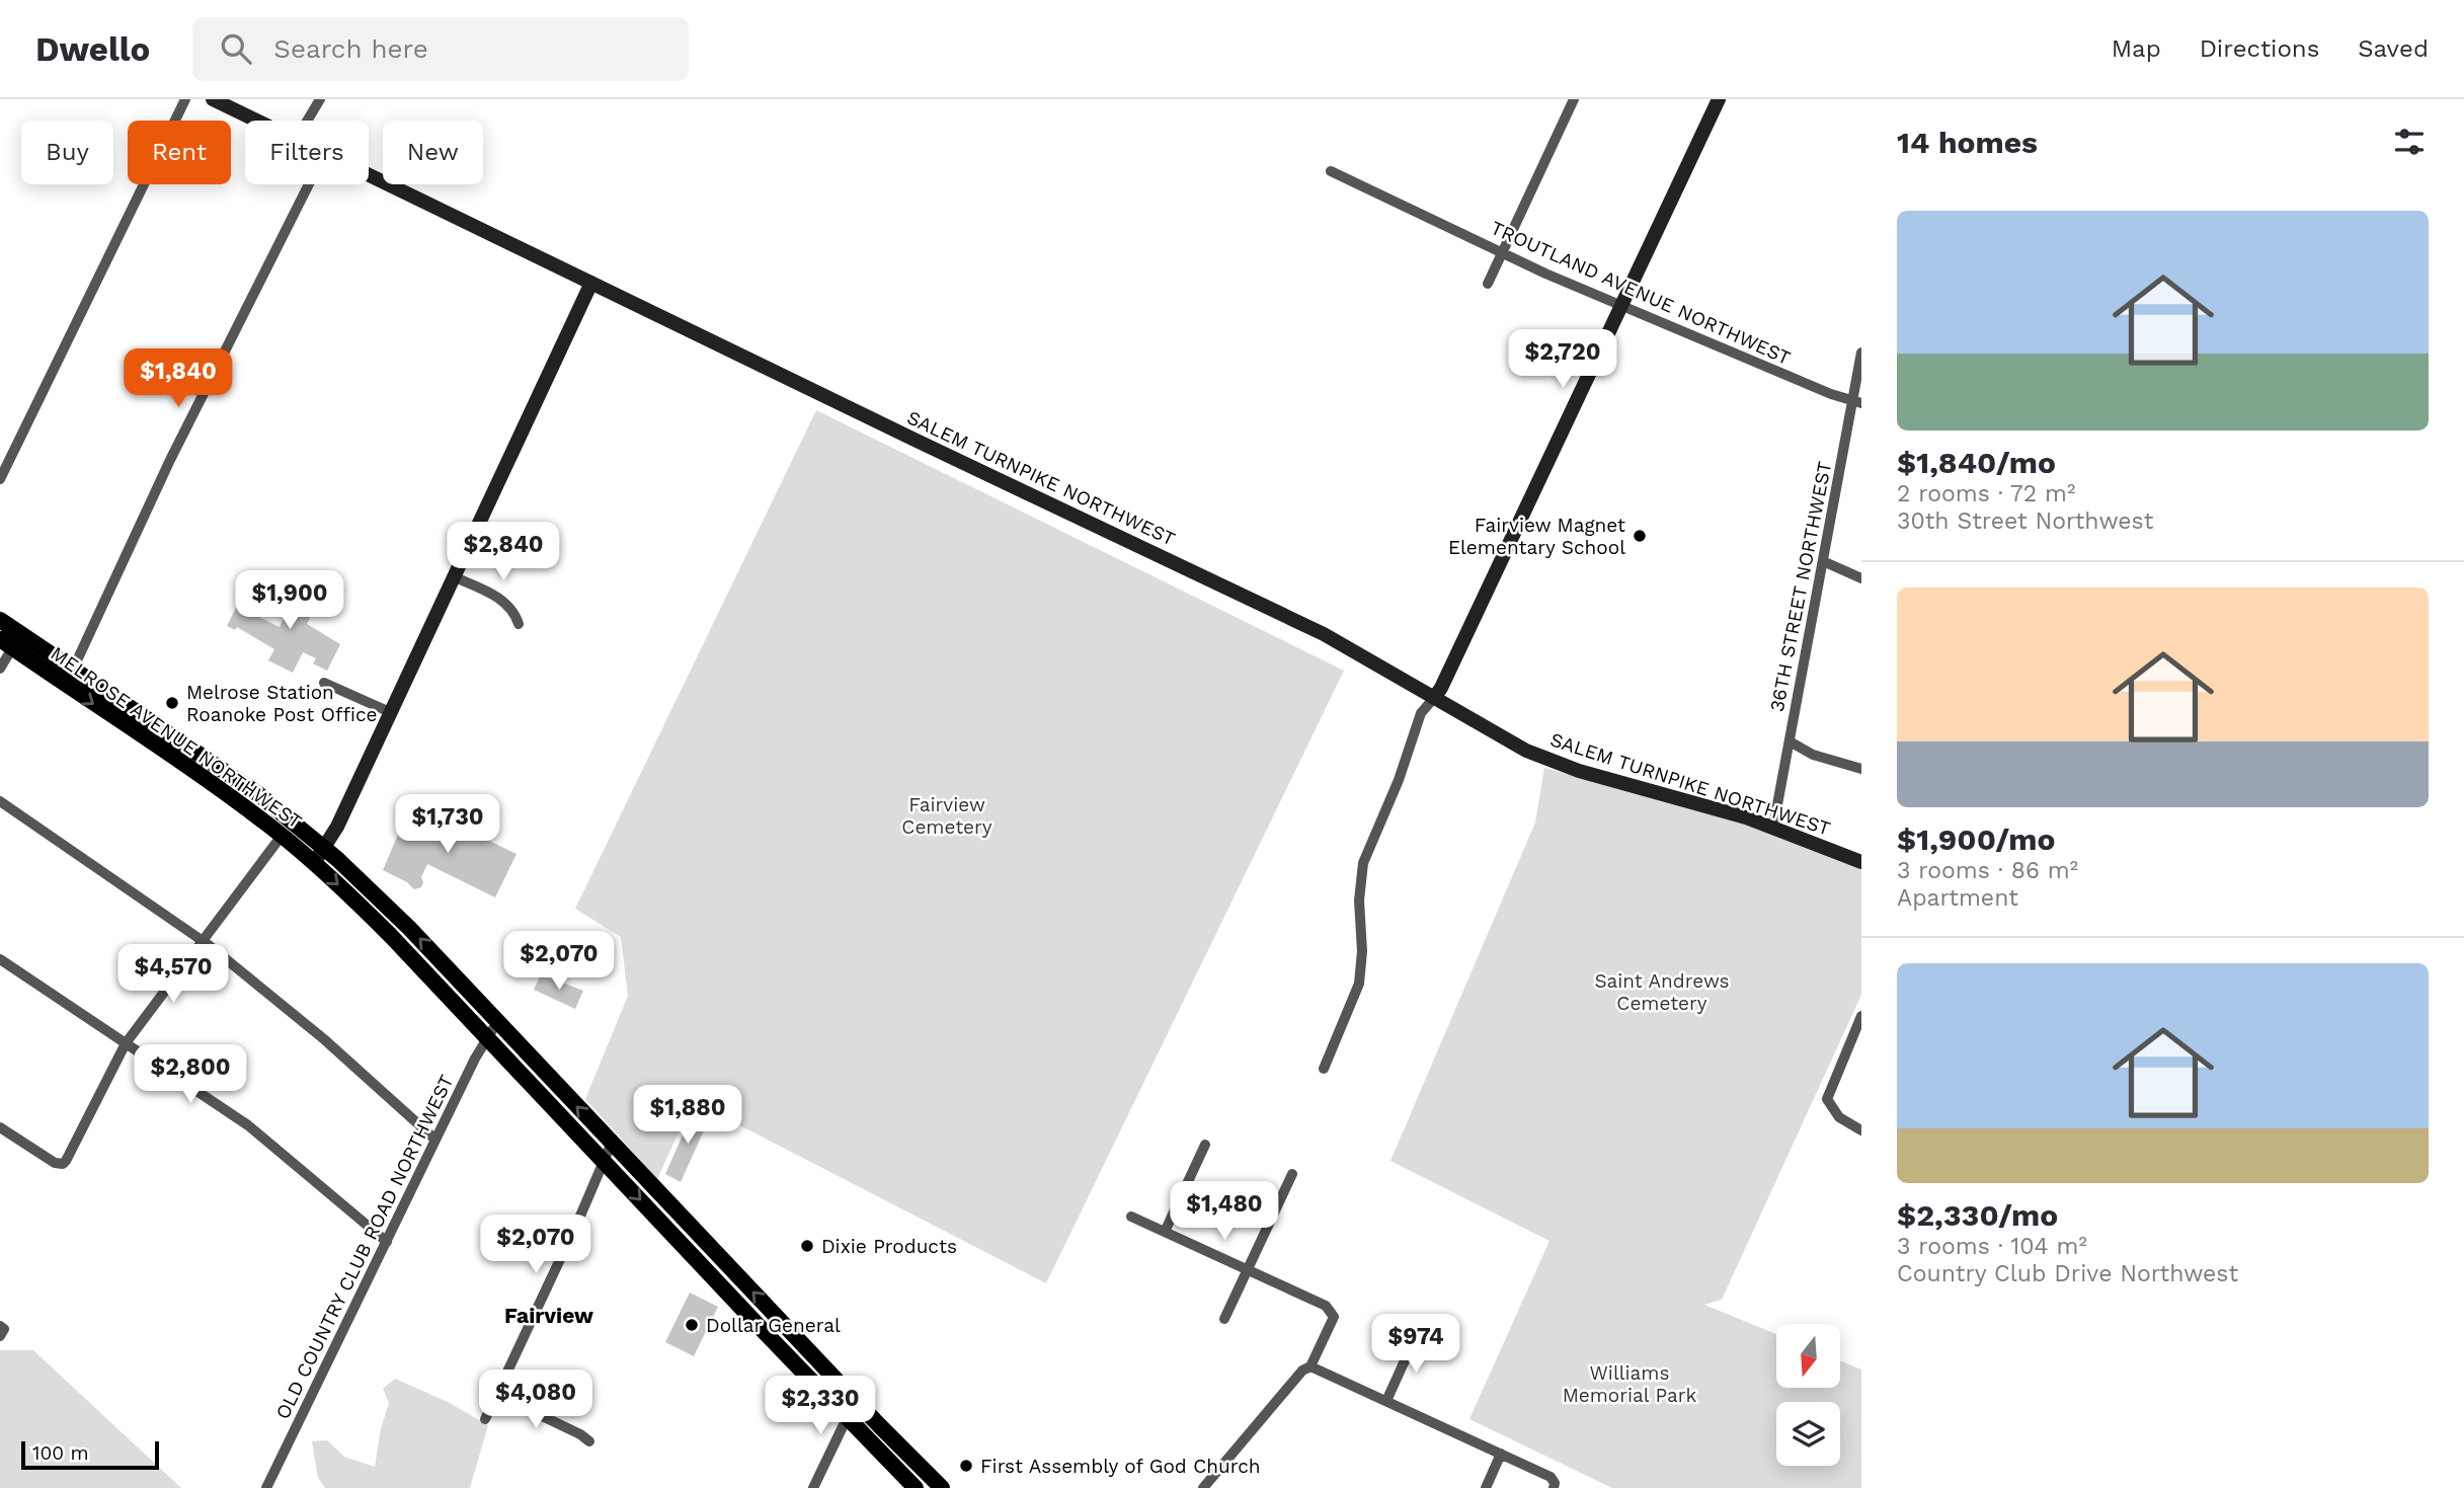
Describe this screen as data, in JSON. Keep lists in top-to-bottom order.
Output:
{
  "streets": {
    "main road": ["MELROSE AVENUE NORTHWEST"],
    "street": [
      "TROUTLAND AVENUE NORTHWEST",
      "SALEM TURNPIKE NORTHWEST",
      "36TH STREET NORTHWEST",
      "OLD COUNTRY CLUB ROAD NORTHWEST"
    ]
  },
  "crossings": [
    ["TROUTLAND AVENUE NORTHWEST", "36TH STREET NORTHWEST"],
    ["SALEM TURNPIKE NORTHWEST", "36TH STREET NORTHWEST"],
    ["MELROSE AVENUE NORTHWEST", "OLD COUNTRY CLUB ROAD NORTHWEST"]
  ],
  "districts": ["Fairview"],
  "parks": ["Fairview Cemetery", "Saint Andrews Cemetery", "Williams Memorial Park"],
  "places": [
    "Fairview Magnet Elementary School",
    "Melrose Station Roanoke Post Office",
    "Dixie Products",
    "Dollar General",
    "First Assembly of God Church"
  ],
  "scale_bar": "100 m",
  "north": "bottom",
  "page": {
    "header": "Dwello",
    "search": "Search here",
    "nav": ["Map", "Directions", "Saved"],
    "heading": "14 homes",
    "chip": [
      "Buy",
      "Rent",
      "Filters",
      "New"
    ],
    "list": [
      {
        "name": "$1,840/mo",
        "note": "2 rooms · 72 m² · 30th Street Northwest"
      },
      {
        "name": "$1,900/mo",
        "note": "3 rooms · 86 m² · Apartment"
      },
      {
        "name": "$2,330/mo",
        "note": "3 rooms · 104 m² · Country Club Drive Northwest"
      }
    ],
    "price": [
      "$2,720",
      "$1,840",
      "$2,840",
      "$1,900",
      "$1,730",
      "$2,070",
      "$4,570",
      "$2,800",
      "$1,880",
      "$1,480",
      "$2,070",
      "$974",
      "$4,080",
      "$2,330"
    ],
    "scale": "100 m"
  }
}
